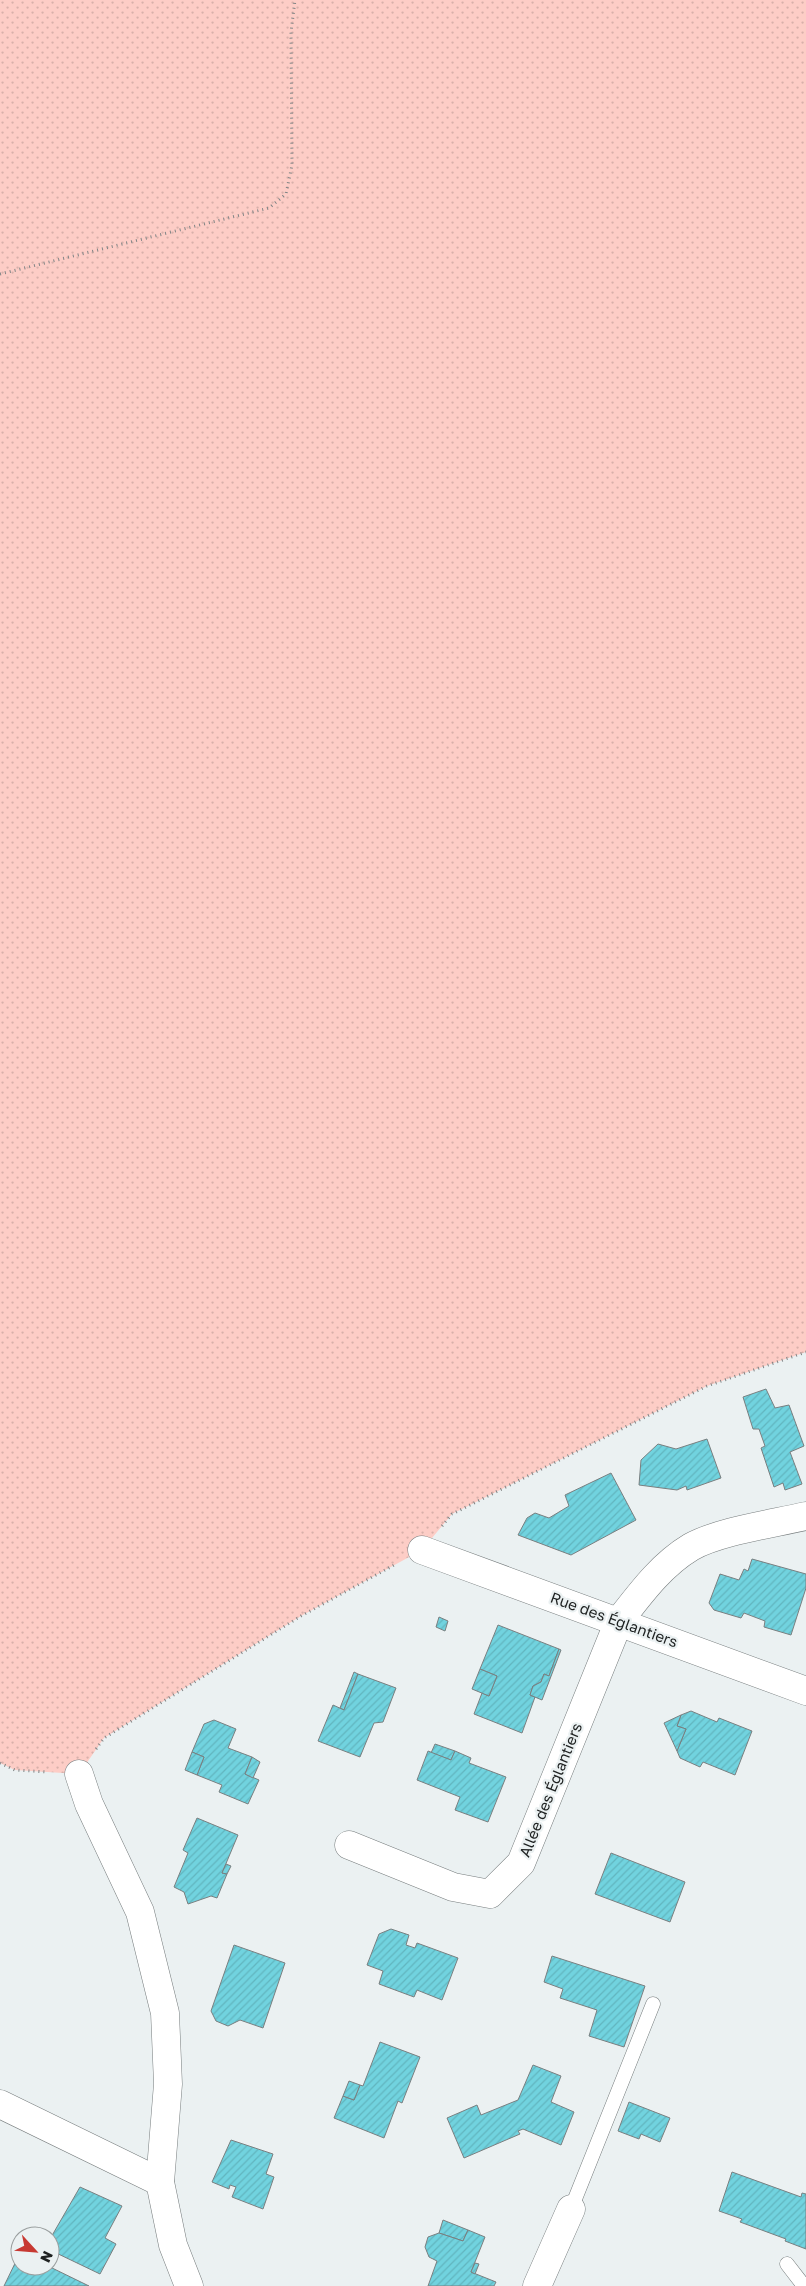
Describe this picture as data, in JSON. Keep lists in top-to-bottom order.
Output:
{
  "streets": {
    "street": ["Rue des Églantiers", "Allée des Églantiers"]
  },
  "crossings": [
    ["Rue des Églantiers", "Allée des Églantiers"]
  ],
  "north": "bottom right"
}
